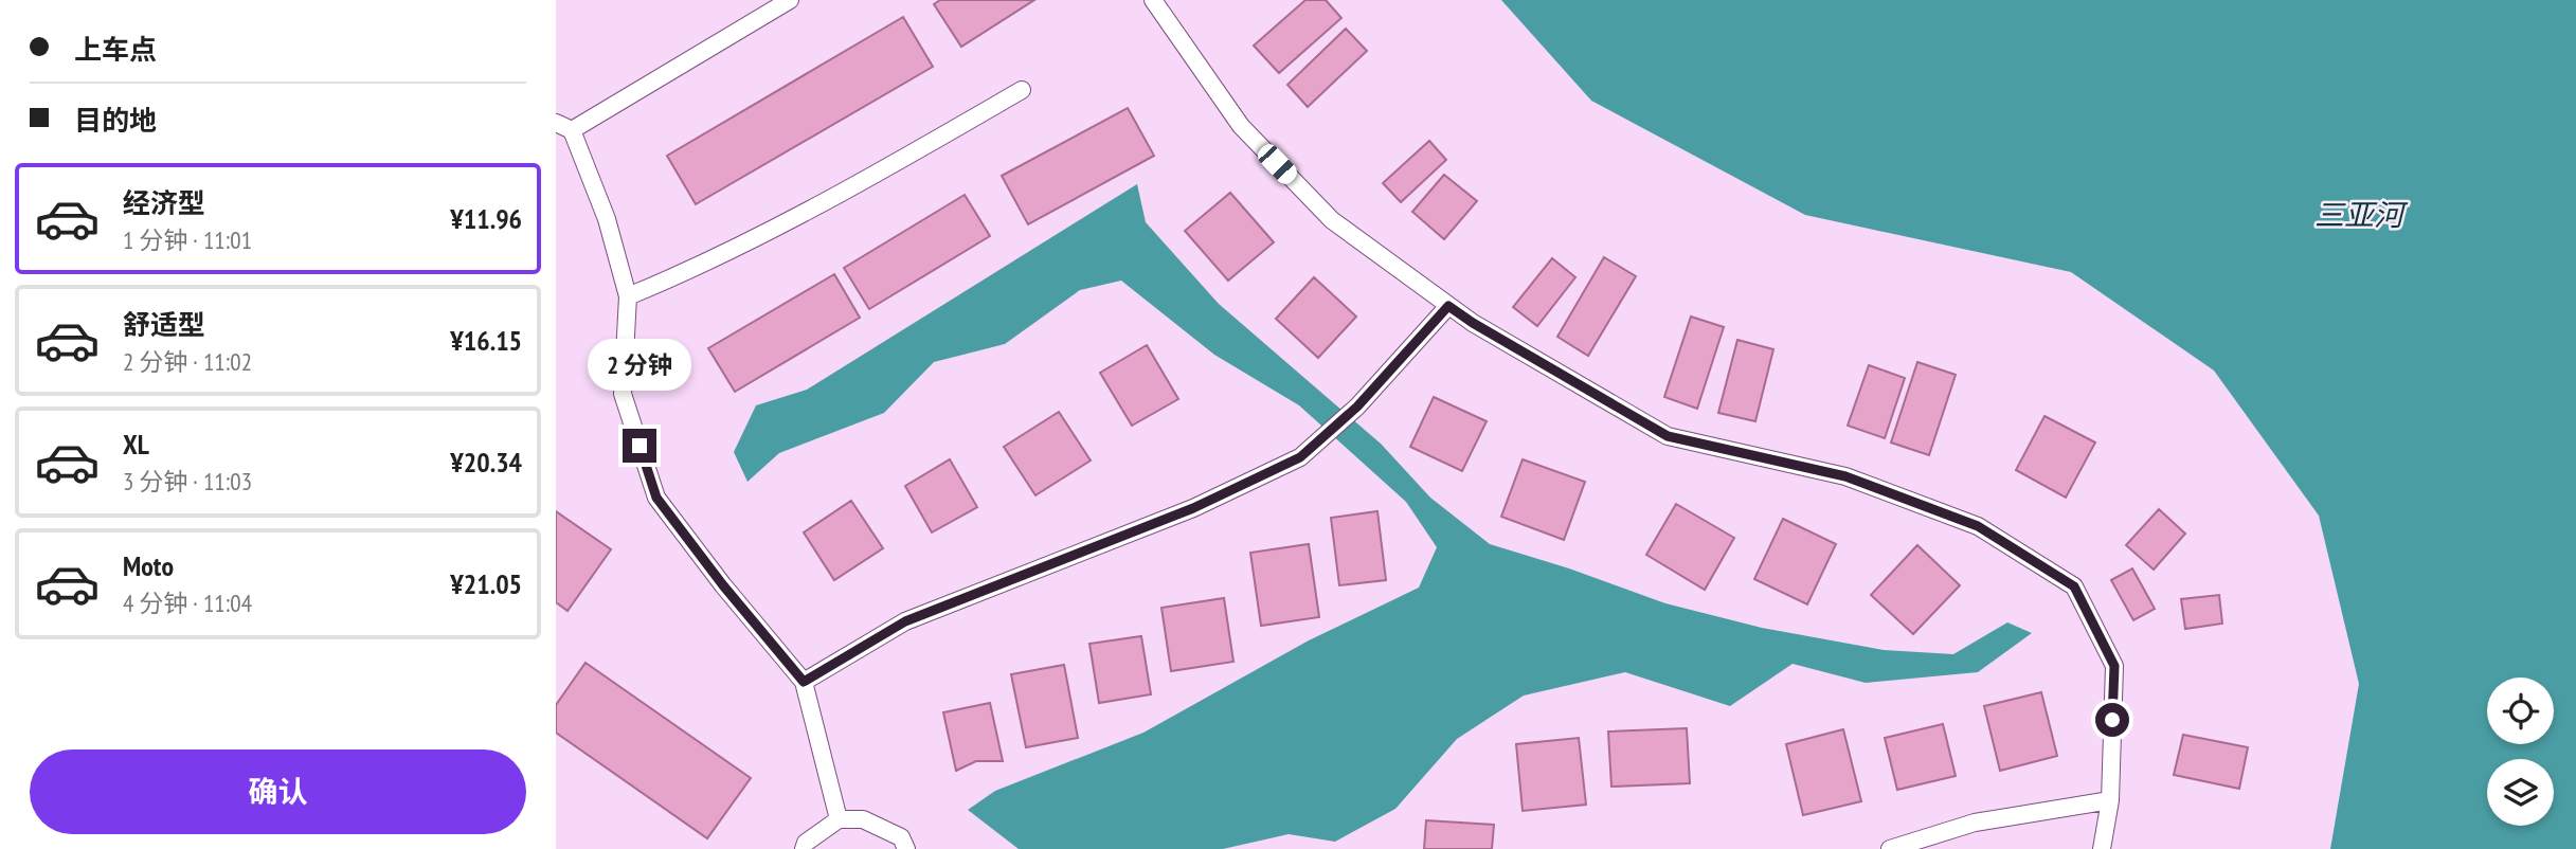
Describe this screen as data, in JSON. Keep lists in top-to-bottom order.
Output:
{
  "water": ["三亚河"],
  "page": {
    "banner": ["上车点", "目的地"],
    "list": [
      {
        "name": "经济型",
        "note": "1 分钟 · 11:01",
        "value": "¥11.96"
      },
      {
        "name": "舒适型",
        "note": "2 分钟 · 11:02",
        "value": "¥16.15"
      },
      {
        "name": "XL",
        "note": "3 分钟 · 11:03",
        "value": "¥20.34"
      },
      {
        "name": "Moto",
        "note": "4 分钟 · 11:04",
        "value": "¥21.05"
      }
    ],
    "bubble": "2 分钟",
    "buttons": "确认"
  }
}
